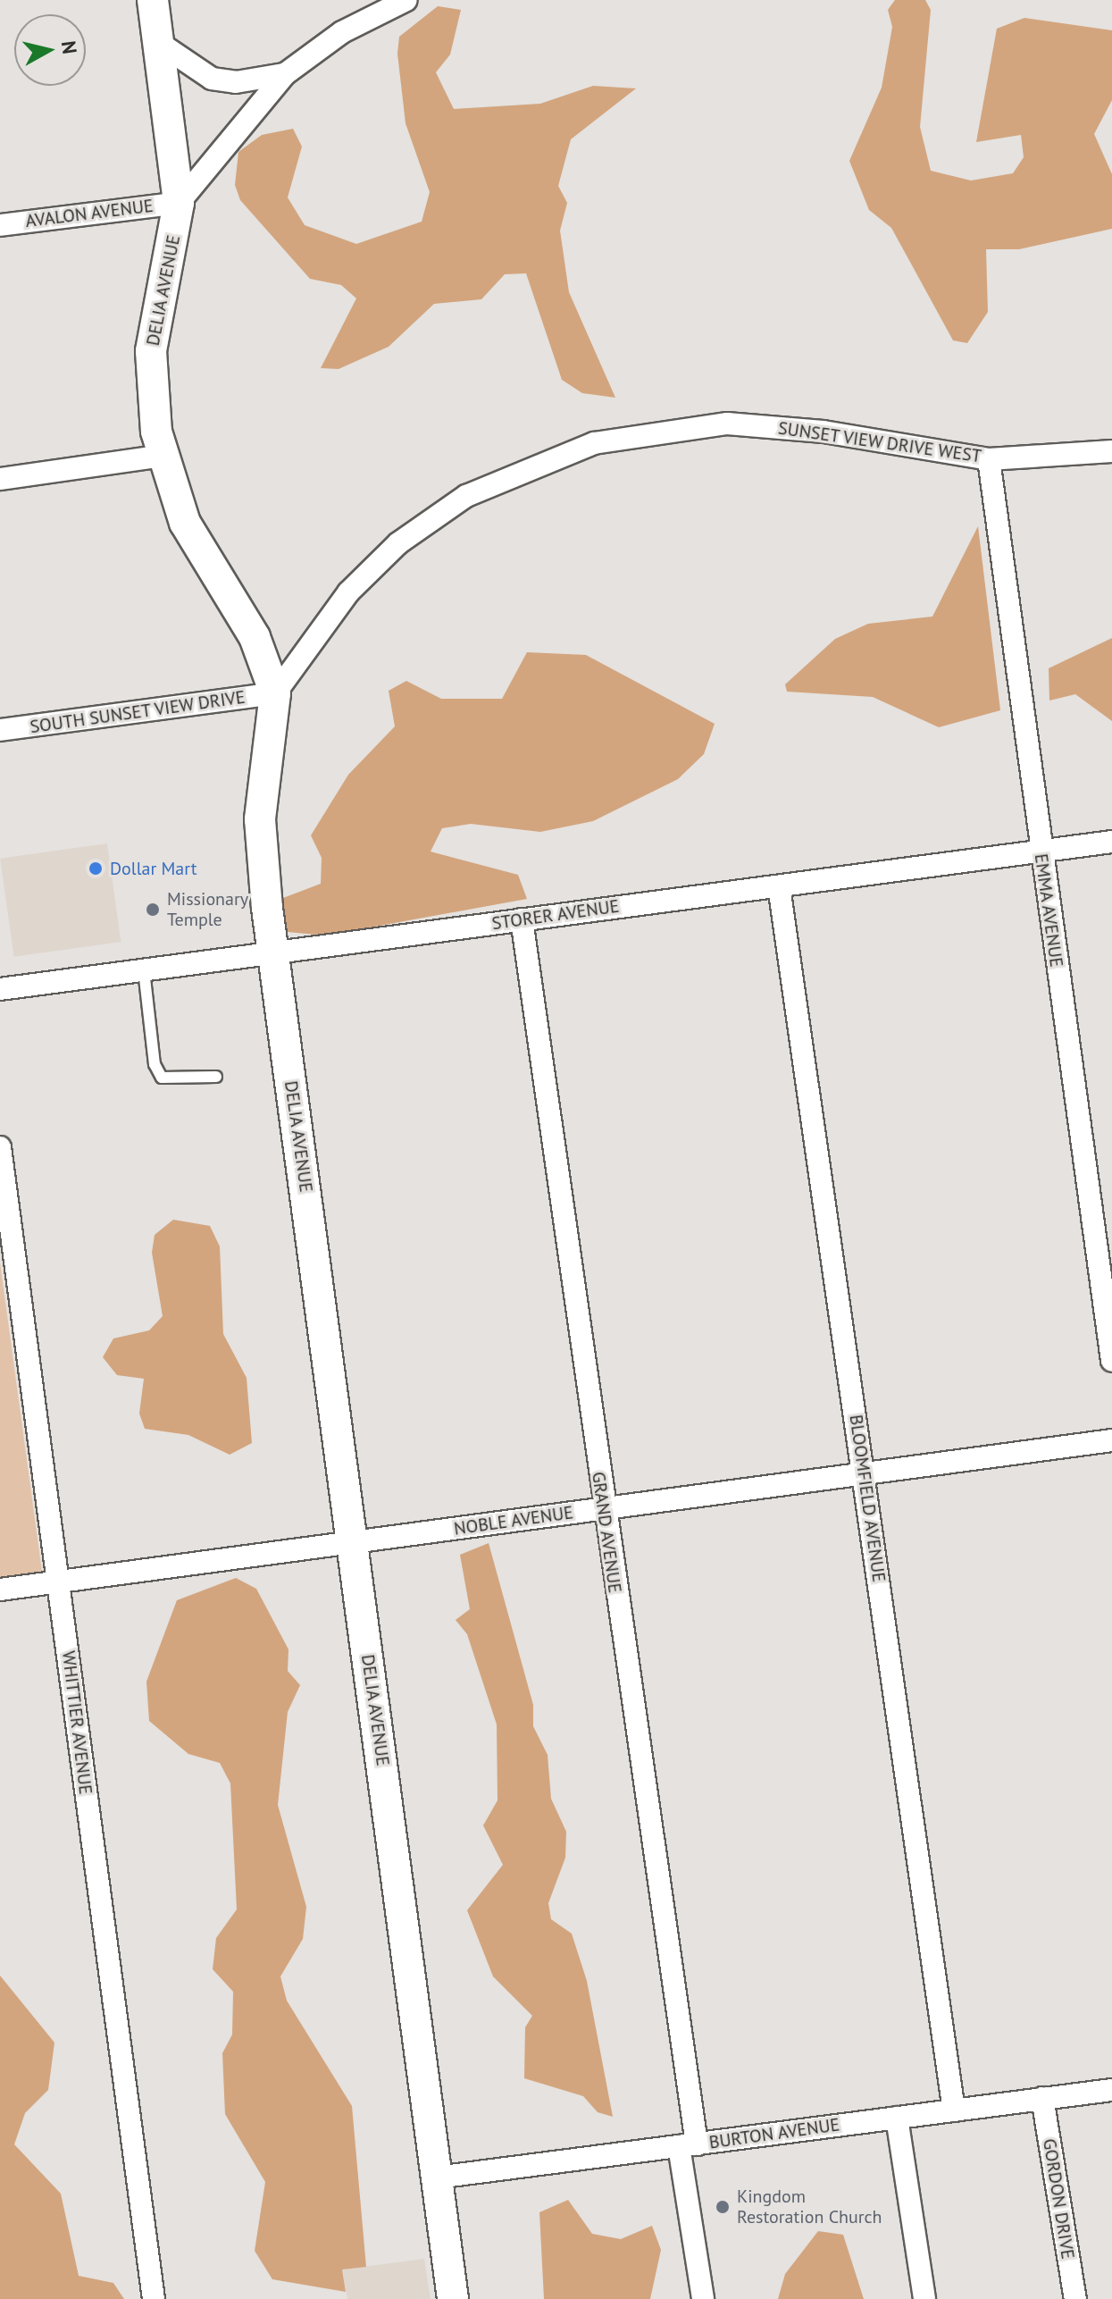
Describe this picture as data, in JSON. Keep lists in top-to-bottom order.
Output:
{
  "streets": {
    "street": [
      "AVALON AVENUE",
      "DELIA AVENUE",
      "SUNSET VIEW DRIVE WEST",
      "SOUTH SUNSET VIEW DRIVE",
      "EMMA AVENUE",
      "STORER AVENUE",
      "BLOOMFIELD AVENUE",
      "NOBLE AVENUE",
      "GRAND AVENUE",
      "WHITTIER AVENUE",
      "BURTON AVENUE",
      "GORDON DRIVE"
    ]
  },
  "crossings": [
    ["AVALON AVENUE", "DELIA AVENUE"],
    ["DELIA AVENUE", "SUNSET VIEW DRIVE WEST"],
    ["DELIA AVENUE", "SOUTH SUNSET VIEW DRIVE"],
    ["DELIA AVENUE", "STORER AVENUE"],
    ["DELIA AVENUE", "NOBLE AVENUE"],
    ["DELIA AVENUE", "BURTON AVENUE"],
    ["SUNSET VIEW DRIVE WEST", "SOUTH SUNSET VIEW DRIVE"],
    ["SUNSET VIEW DRIVE WEST", "EMMA AVENUE"],
    ["EMMA AVENUE", "STORER AVENUE"],
    ["STORER AVENUE", "BLOOMFIELD AVENUE"],
    ["STORER AVENUE", "GRAND AVENUE"],
    ["BLOOMFIELD AVENUE", "NOBLE AVENUE"],
    ["BLOOMFIELD AVENUE", "BURTON AVENUE"],
    ["NOBLE AVENUE", "GRAND AVENUE"],
    ["NOBLE AVENUE", "WHITTIER AVENUE"],
    ["GRAND AVENUE", "BURTON AVENUE"],
    ["BURTON AVENUE", "GORDON DRIVE"]
  ],
  "places": ["Dollar Mart", "Missionary Temple", "Kingdom Restoration Church"],
  "north": "right"
}
